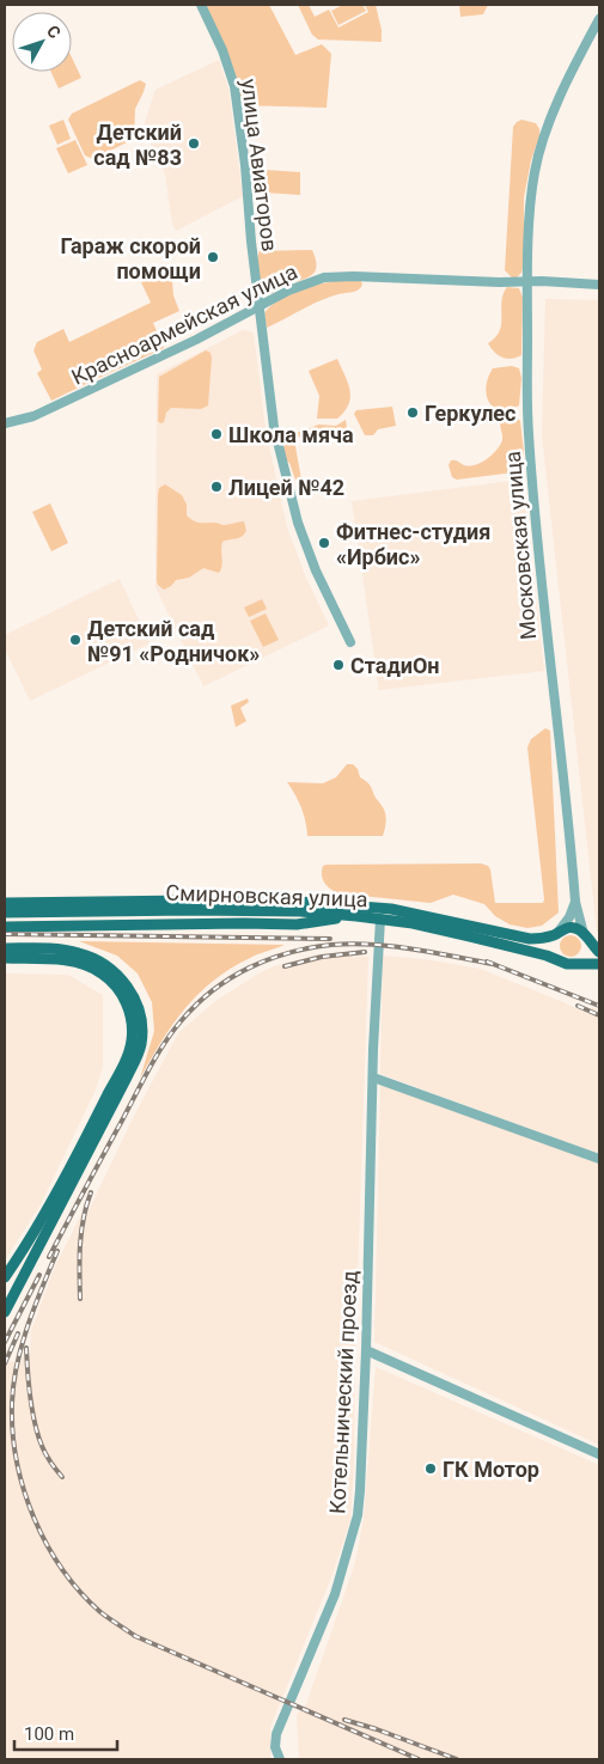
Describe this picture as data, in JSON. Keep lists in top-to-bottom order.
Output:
{
  "streets": {
    "main road": ["Смирновская улица"],
    "street": [
      "улица Авиаторов",
      "Красноармейская улица",
      "Московская улица",
      "Котельнический проезд"
    ]
  },
  "crossings": [
    ["улица Авиаторов", "Красноармейская улица"],
    ["Красноармейская улица", "Московская улица"],
    ["Московская улица", "Смирновская улица"],
    ["Смирновская улица", "Котельнический проезд"]
  ],
  "places": [
    "Детский сад №83",
    "Гараж скорой помощи",
    "Геркулес",
    "Школа мяча",
    "Лицей №42",
    "Фитнес-студия «Ирбис»",
    "Детский сад №91 «Родничок»",
    "СтадиОн",
    "ГК Мотор"
  ],
  "scale_bar": "100 m",
  "north": "top right"
}
